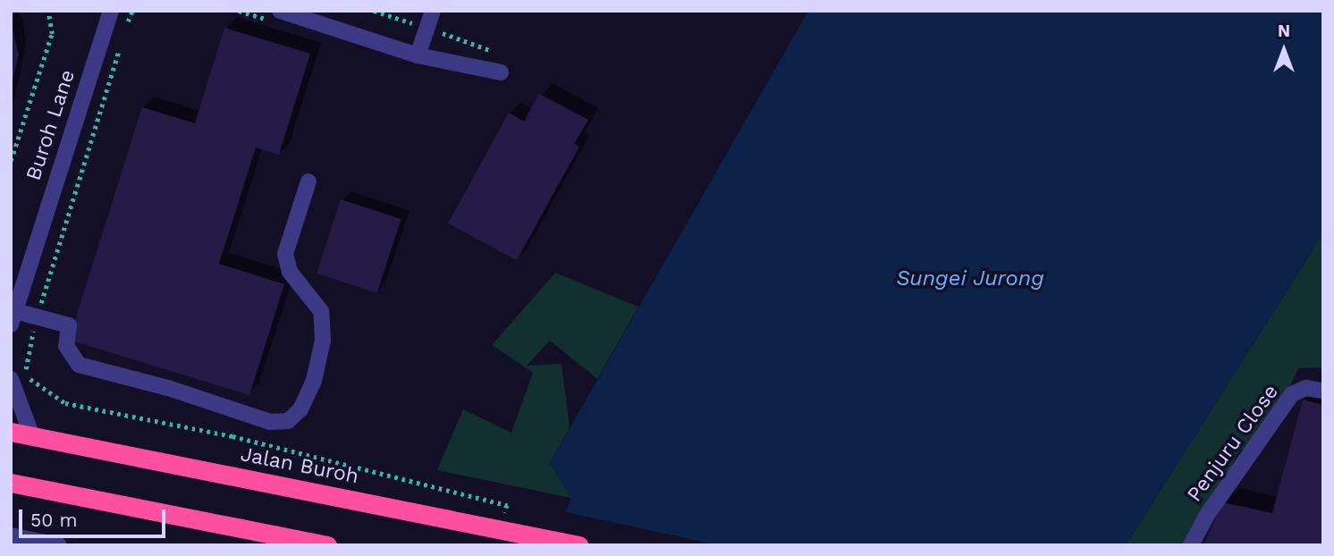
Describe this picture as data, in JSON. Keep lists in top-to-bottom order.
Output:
{
  "streets": {
    "highway": ["Jalan Buroh"],
    "street": ["Buroh Lane", "Penjuru Close"]
  },
  "water": ["Sungei Jurong"],
  "scale_bar": "50 m",
  "north": "top"
}
